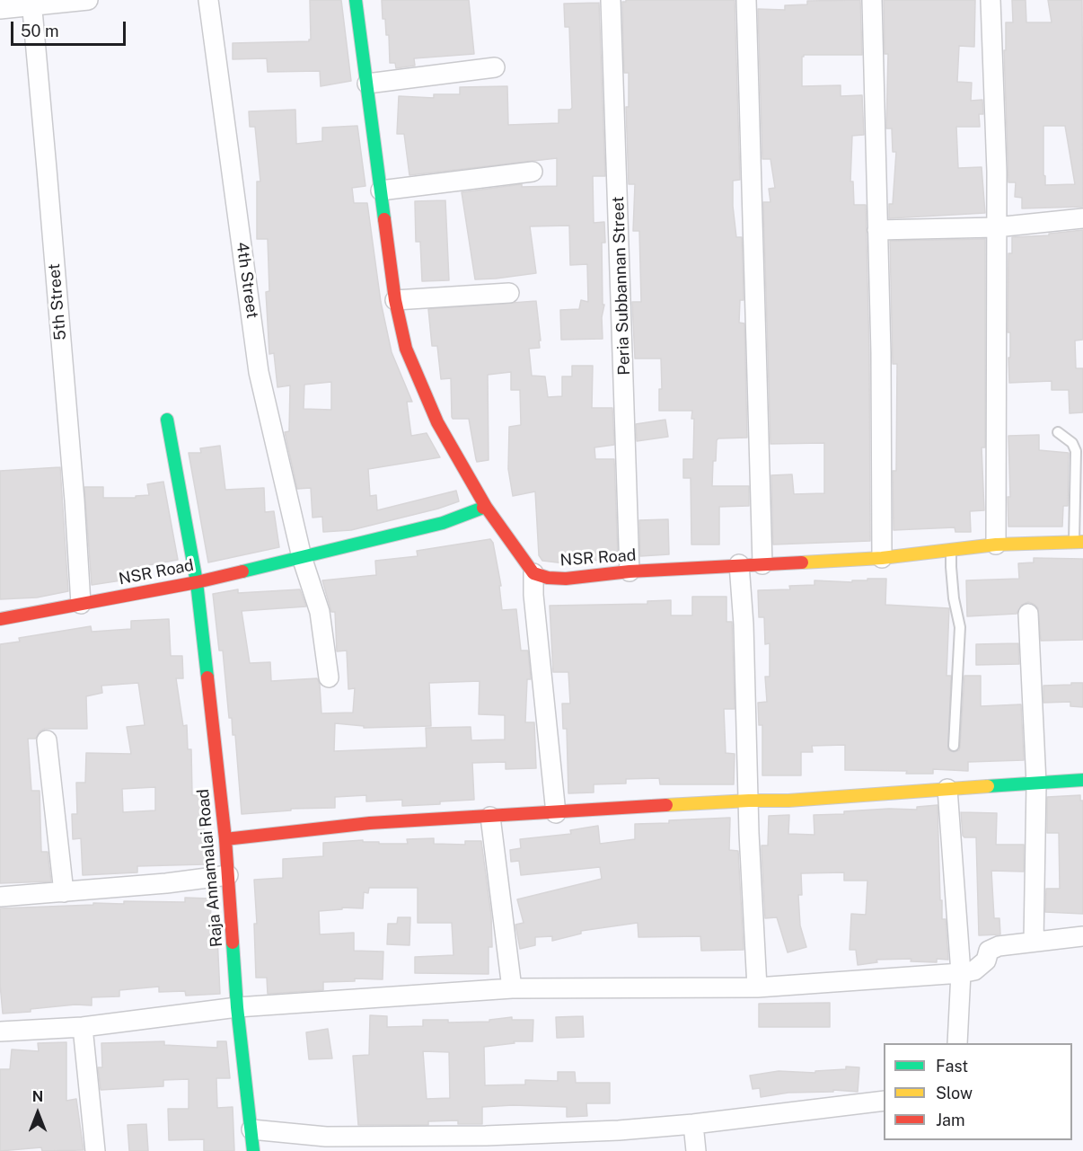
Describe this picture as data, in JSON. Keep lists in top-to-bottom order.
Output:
{
  "streets": {
    "street": [
      "4th Street",
      "Peria Subbannan Street",
      "5th Street",
      "NSR Road",
      "Raja Annamalai Road"
    ]
  },
  "crossings": [
    ["4th Street", "NSR Road"],
    ["Peria Subbannan Street", "NSR Road"],
    ["5th Street", "NSR Road"],
    ["NSR Road", "Raja Annamalai Road"]
  ],
  "legend": ["Fast", "Slow", "Jam"],
  "scale_bar": "50 m",
  "north": "top"
}
